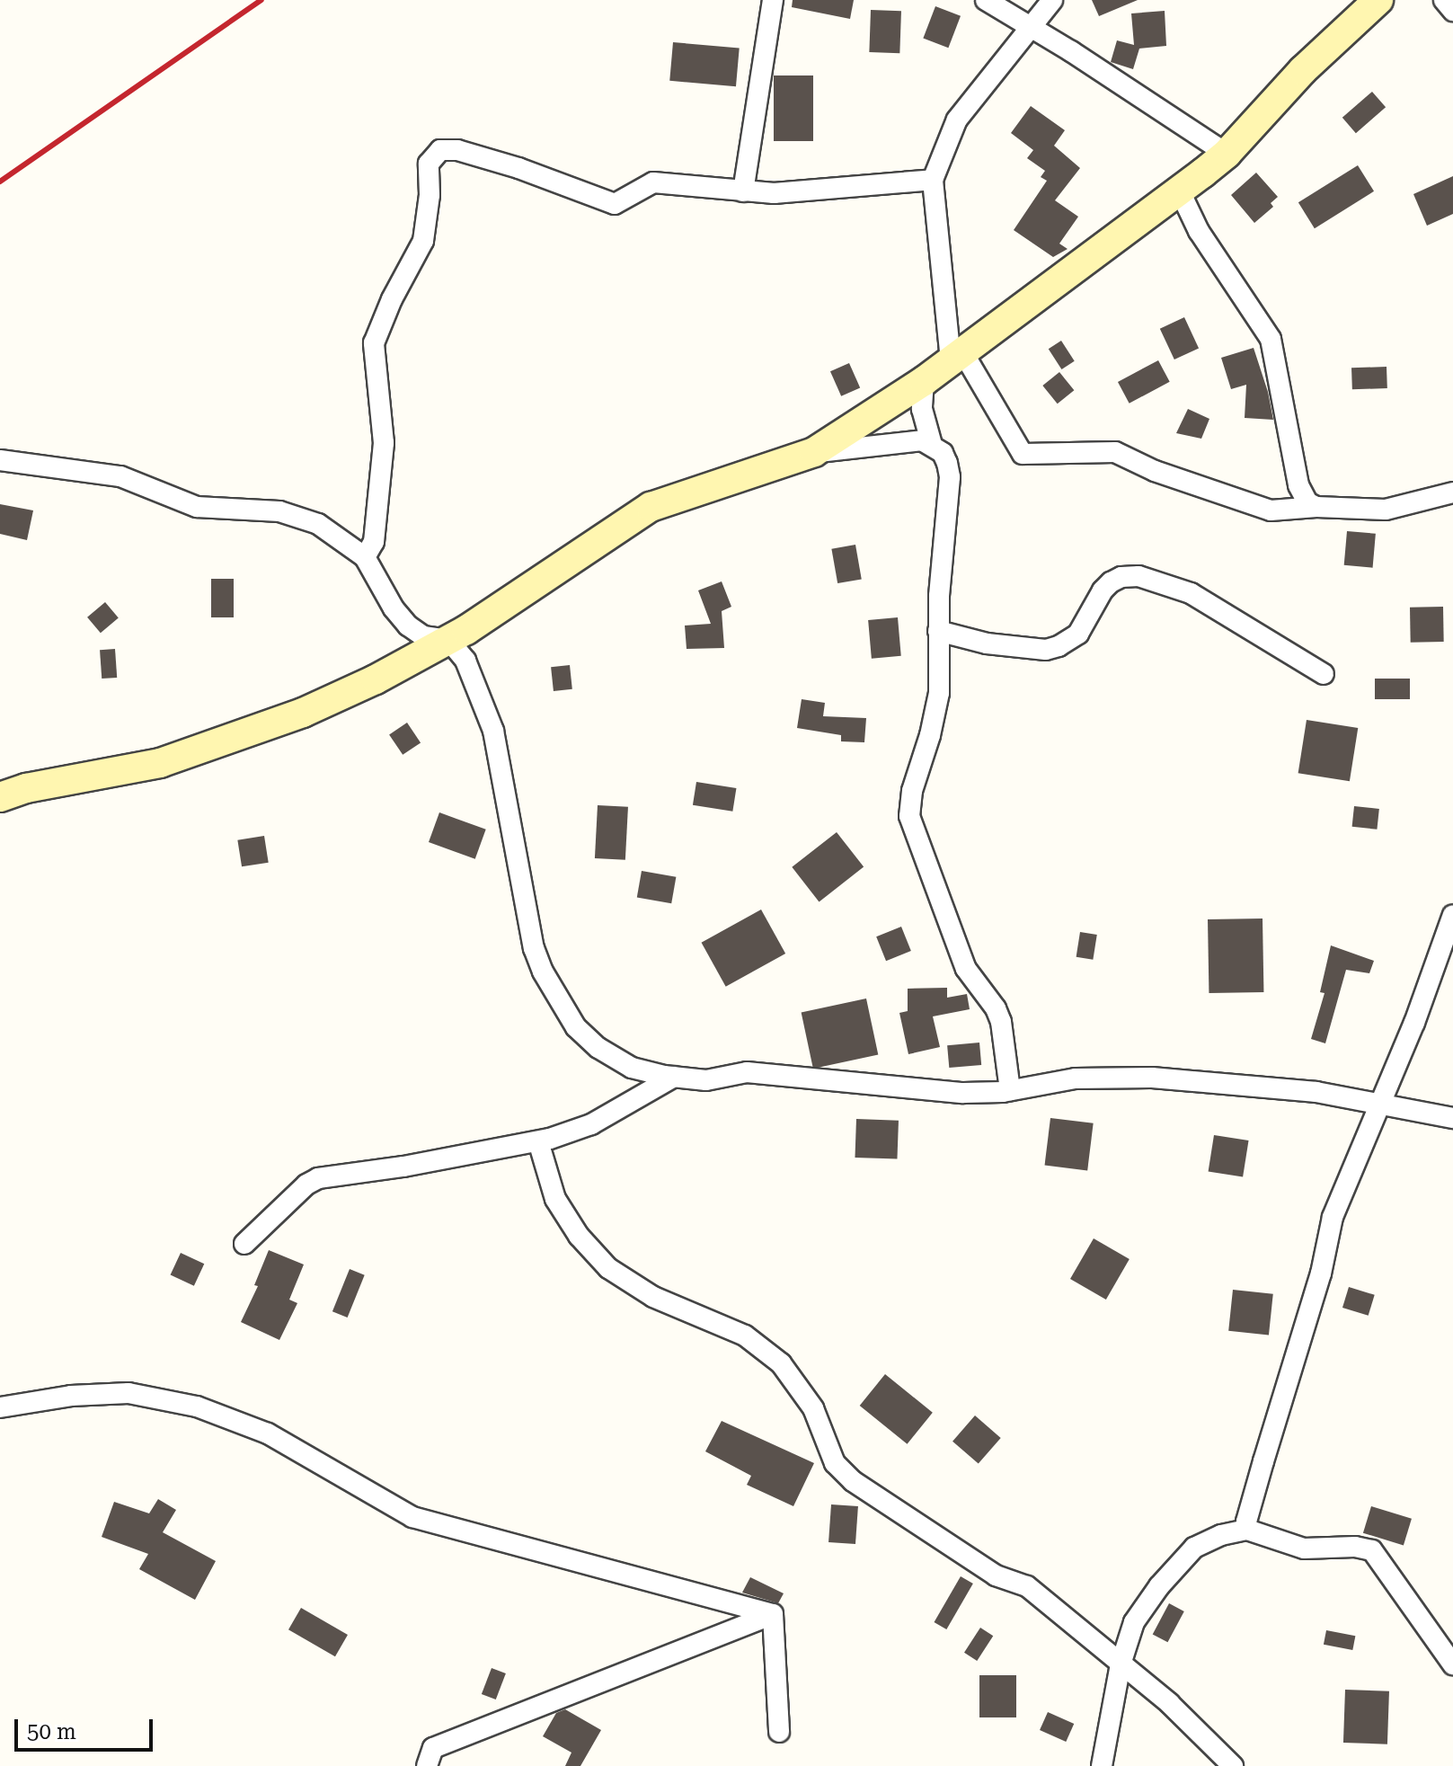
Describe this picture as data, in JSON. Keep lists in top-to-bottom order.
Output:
{
  "scale_bar": "50 m"
}
